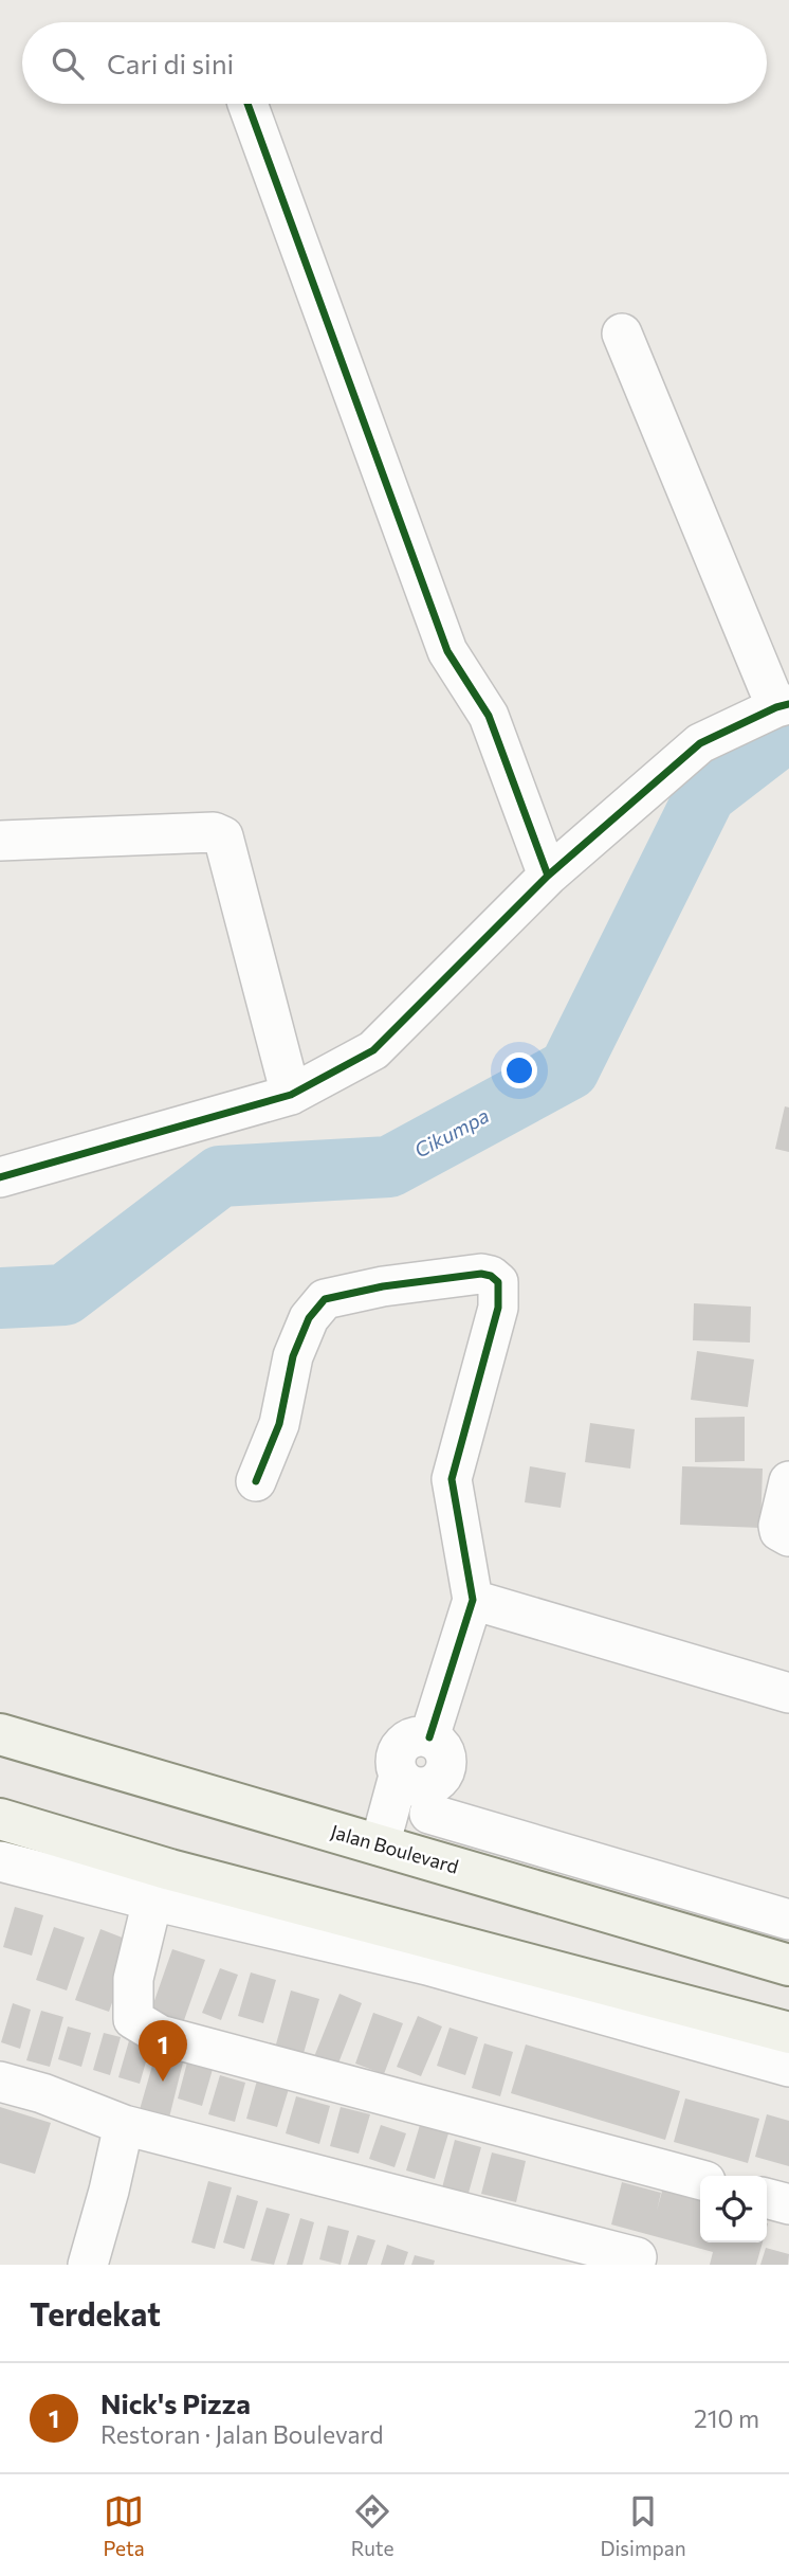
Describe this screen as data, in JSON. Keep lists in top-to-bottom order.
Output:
{
  "streets": {
    "main road": ["Jalan Boulevard"]
  },
  "water": ["Cikumpa"],
  "page": {
    "search": "Cari di sini",
    "pins": "1",
    "heading": "Terdekat",
    "list": [
      {
        "mark": "1",
        "name": "Nick's Pizza",
        "note": "Restoran · Jalan Boulevard",
        "value": "210 m"
      }
    ],
    "nav": ["Peta", "Rute", "Disimpan"]
  }
}
